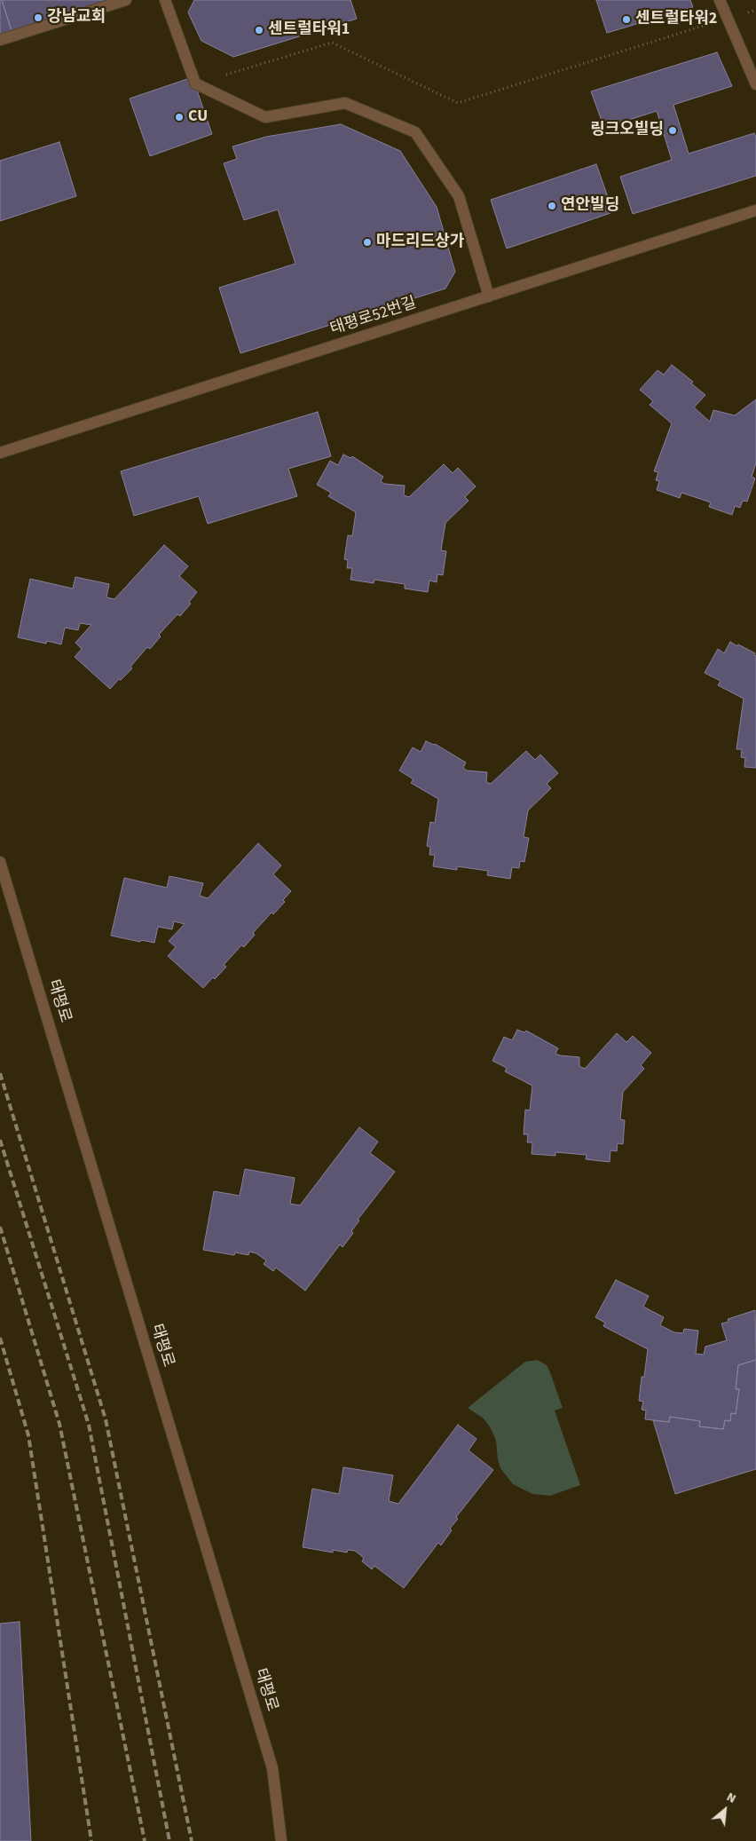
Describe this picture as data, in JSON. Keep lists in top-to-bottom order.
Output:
{
  "streets": {
    "street": ["태평로52번길", "태평로"]
  },
  "places": [
    "강남교회",
    "센트럴타워2",
    "센트럴타워1",
    "CU",
    "링크오빌딩",
    "연안빌딩",
    "마드리드상가"
  ],
  "north": "top right"
}
